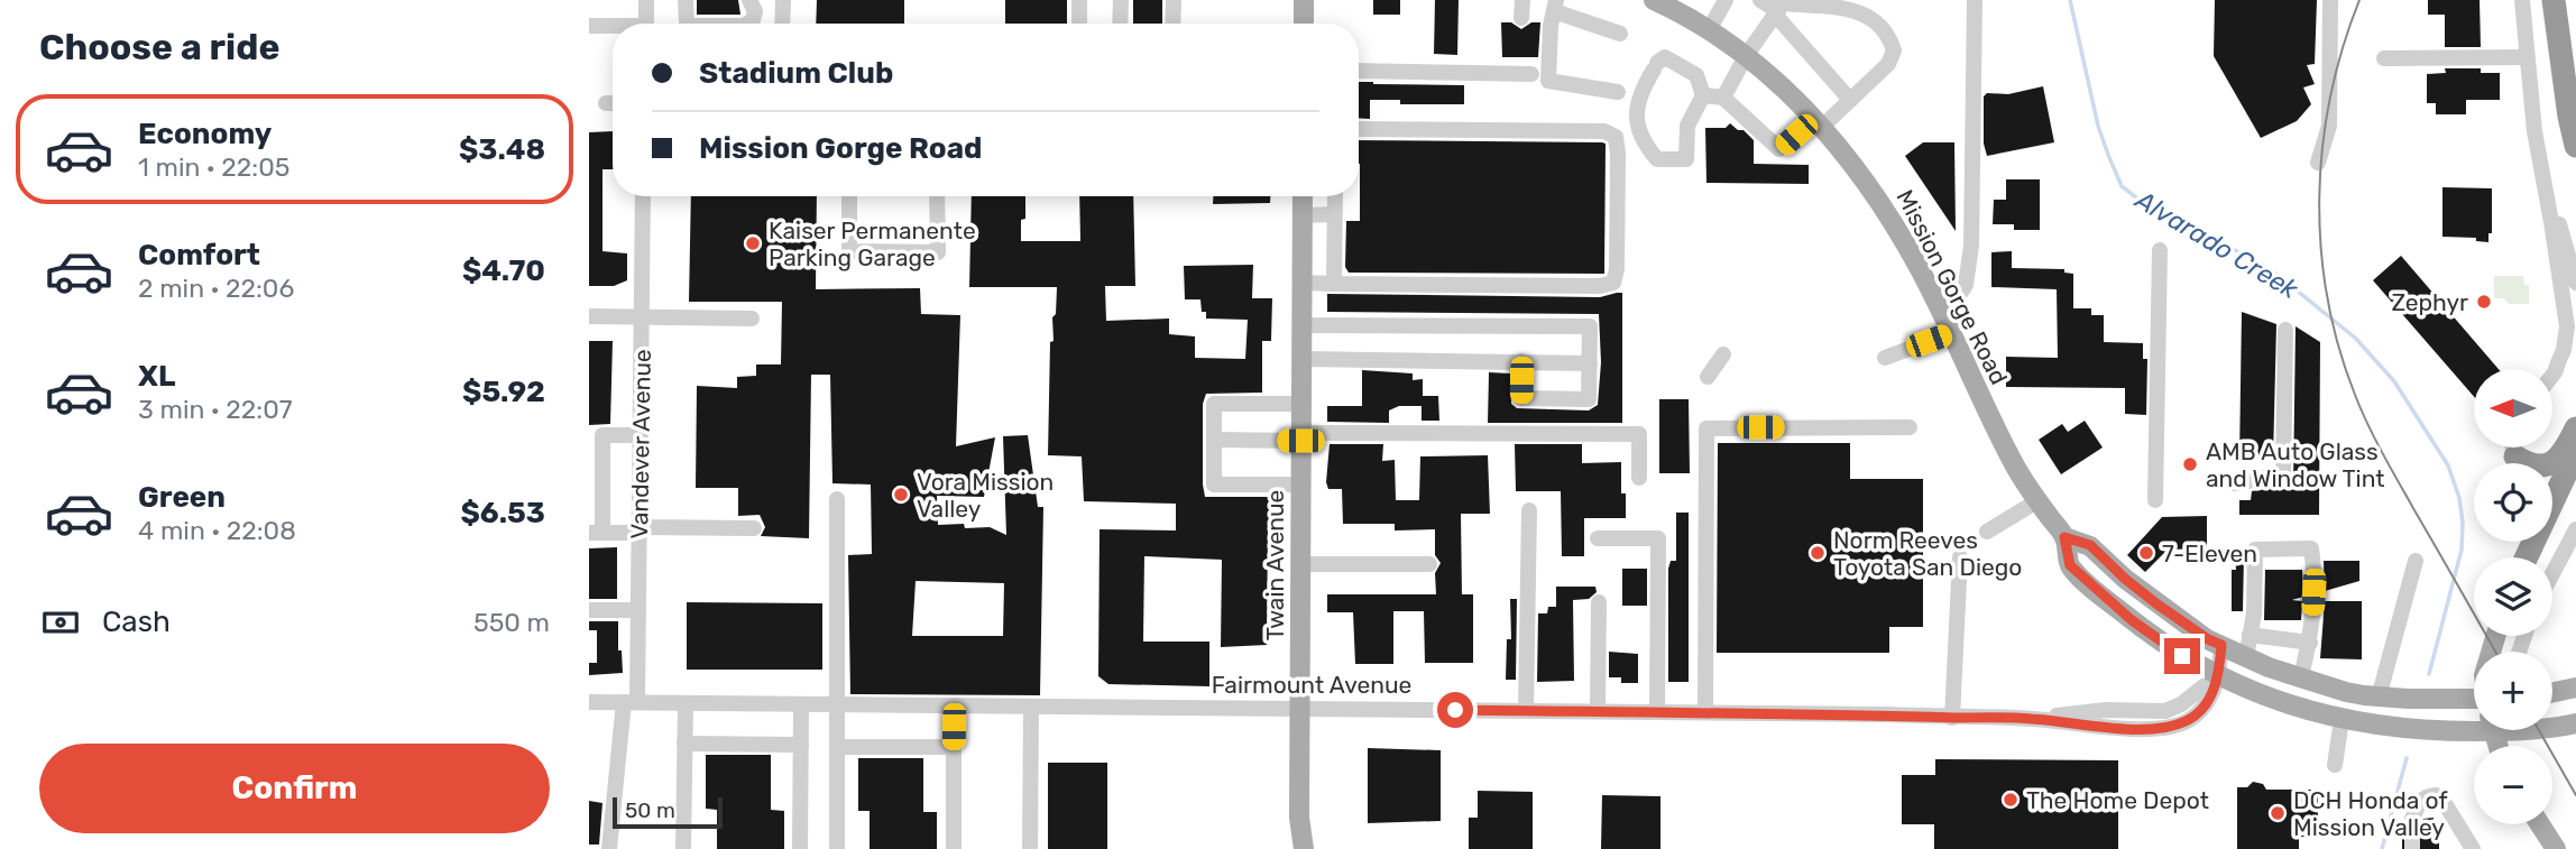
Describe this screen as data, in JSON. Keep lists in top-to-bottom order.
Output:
{
  "streets": {
    "main road": ["Mission Gorge Road", "Twain Avenue"],
    "street": ["Vandever Avenue", "Fairmount Avenue"]
  },
  "crossings": [
    ["Mission Gorge Road", "Fairmount Avenue"],
    ["Vandever Avenue", "Fairmount Avenue"],
    ["Twain Avenue", "Fairmount Avenue"]
  ],
  "water": ["Alvarado Creek"],
  "places": [
    "Kaiser Permanente Parking Garage",
    "Zephyr",
    "AMB Auto Glass and Window Tint",
    "Vora Mission Valley",
    "Norm Reeves Toyota San Diego",
    "7-Eleven",
    "The Home Depot",
    "DCH Honda of Mission Valley"
  ],
  "scale_bar": "50 m",
  "north": "left",
  "page": {
    "heading": "Choose a ride",
    "banner": ["Stadium Club", "Mission Gorge Road"],
    "list": [
      {
        "name": "Economy",
        "note": "1 min · 22:05",
        "value": "$3.48"
      },
      {
        "name": "Comfort",
        "note": "2 min · 22:06",
        "value": "$4.70"
      },
      {
        "name": "XL",
        "note": "3 min · 22:07",
        "value": "$5.92"
      },
      {
        "name": "Green",
        "note": "4 min · 22:08",
        "value": "$6.53"
      }
    ],
    "map_buttons": ["+", "−"],
    "pay": ["Cash", "550 m"],
    "buttons": "Confirm",
    "scale": "50 m"
  }
}
